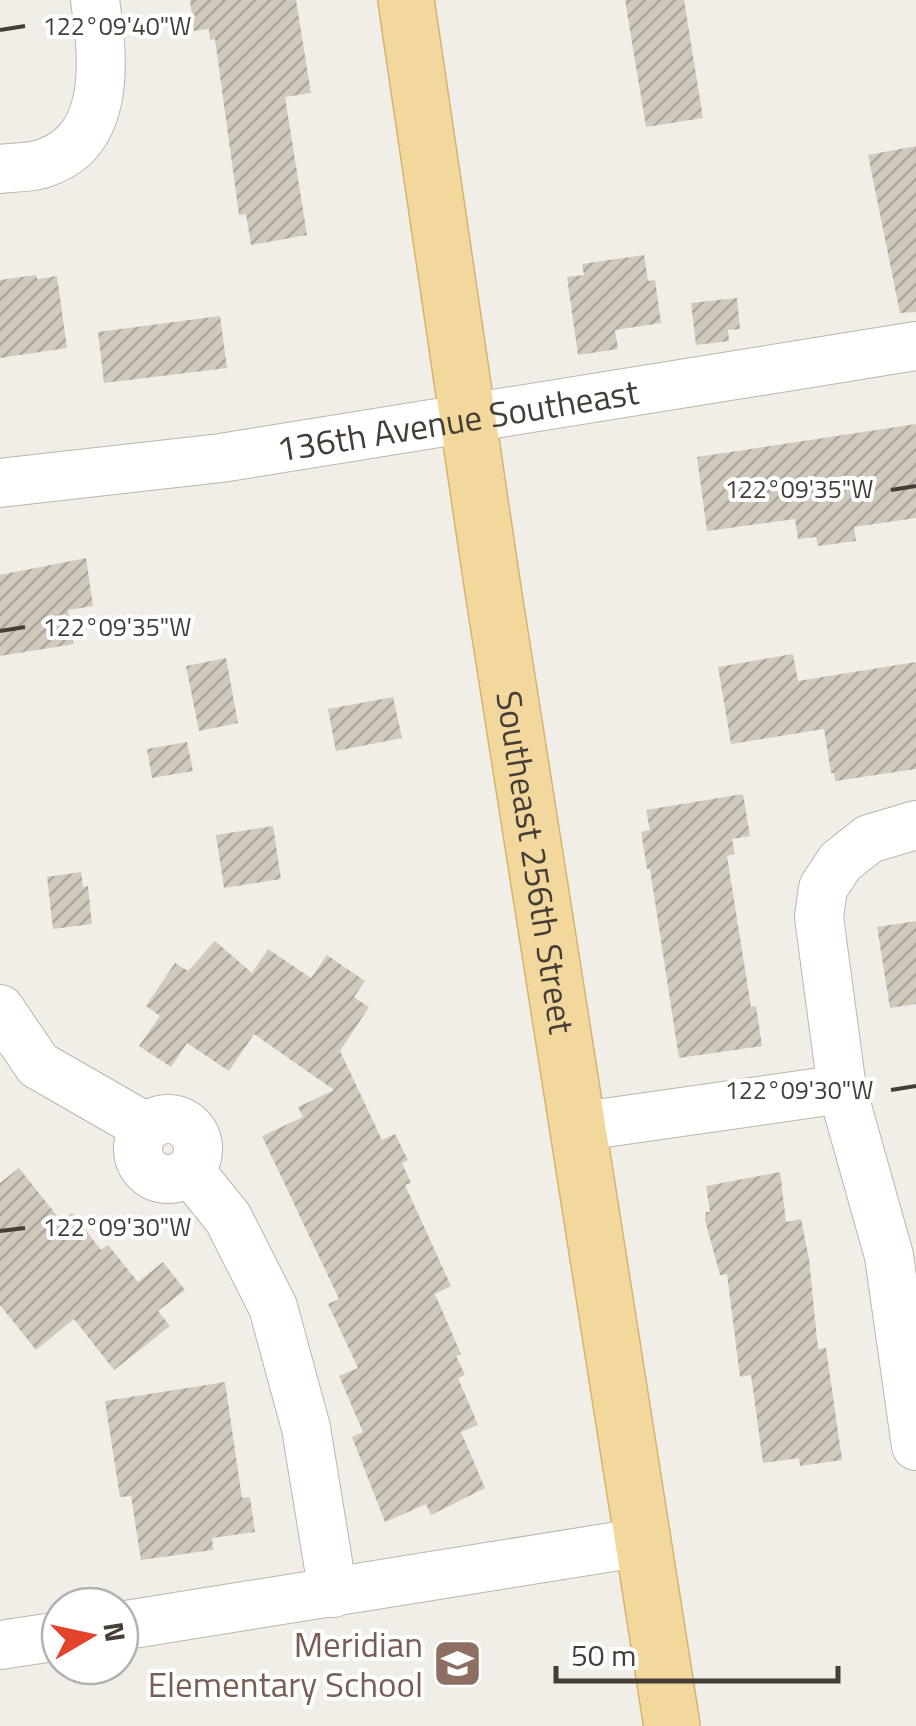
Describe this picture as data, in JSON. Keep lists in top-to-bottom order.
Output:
{
  "streets": {
    "main road": ["Southeast 256th Street"],
    "street": ["136th Avenue Southeast"]
  },
  "crossings": [
    ["136th Avenue Southeast", "Southeast 256th Street"]
  ],
  "places": {
    "school or university": ["Meridian Elementary School"]
  },
  "scale_bar": "50 m",
  "north": "right",
  "coordinates": ["122°09'40\"W", "122°09'35\"W", "122°09'30\"W"]
}
